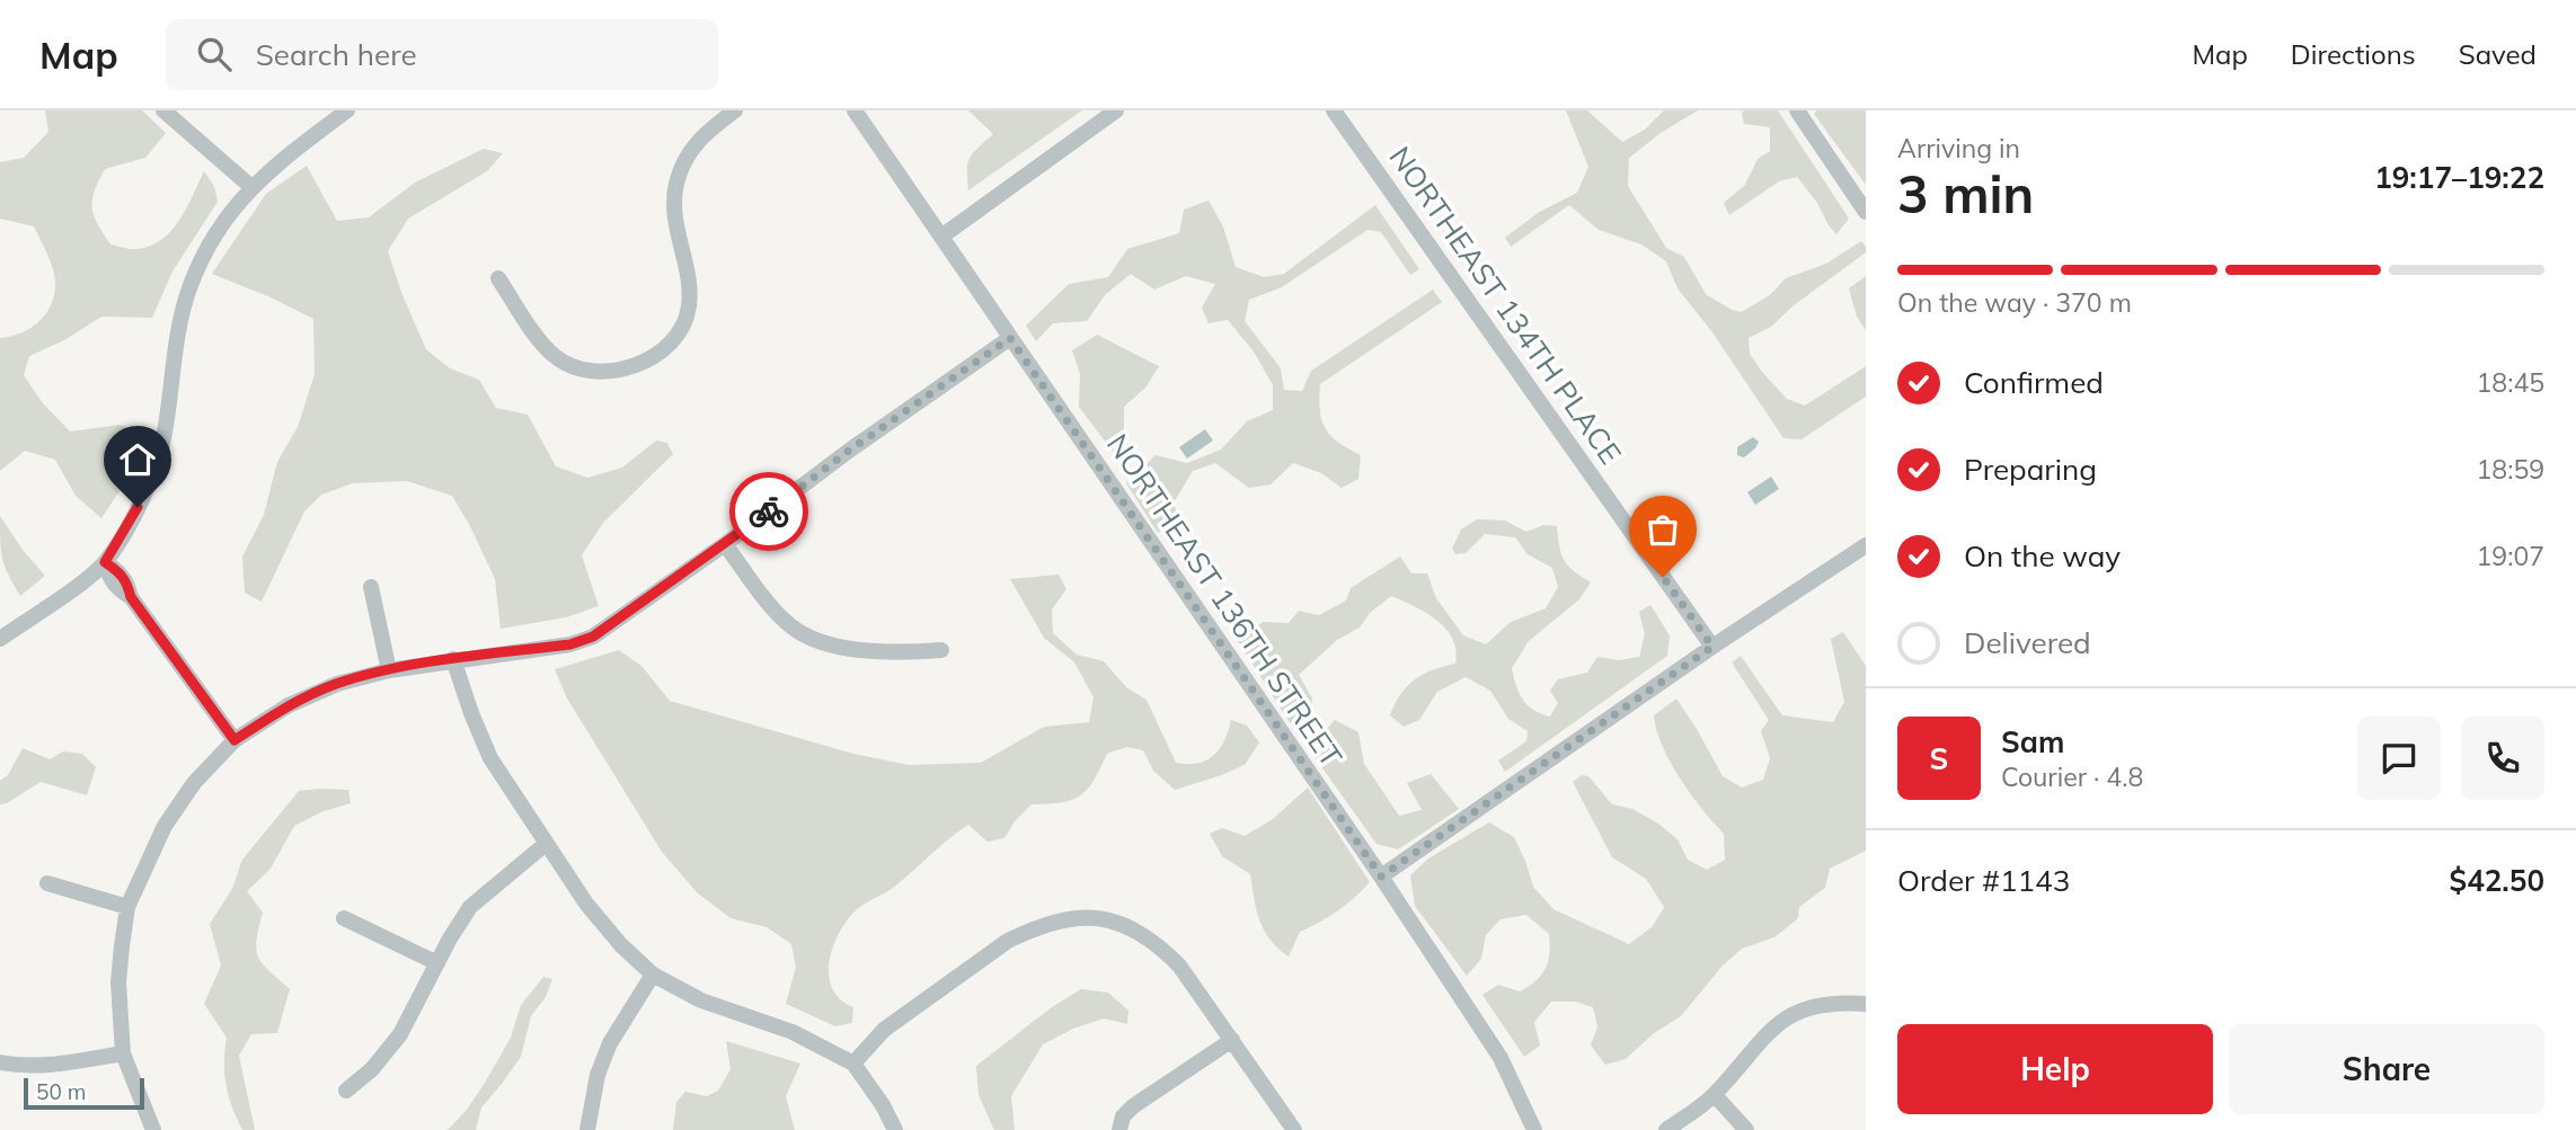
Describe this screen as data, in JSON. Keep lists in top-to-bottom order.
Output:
{
  "streets": {
    "street": ["NORTHEAST 134TH PLACE", "NORTHEAST 136TH STREET"]
  },
  "scale_bar": "50 m",
  "page": {
    "header": "Map",
    "search": "Search here",
    "nav": ["Map", "Directions", "Saved"],
    "heading": ["3 min", "Arriving in", "19:17–19:22"],
    "panel": [
      "Sam",
      "Courier · 4.8",
      "Order #1143",
      "$42.50"
    ],
    "bar": "On the way · 370 m",
    "list": [
      ["Confirmed", "18:45"],
      ["Preparing", "18:59"],
      ["On the way", "19:07"],
      "Delivered"
    ],
    "round": "S",
    "buttons": ["Help", "Share"],
    "scale": "50 m"
  }
}
